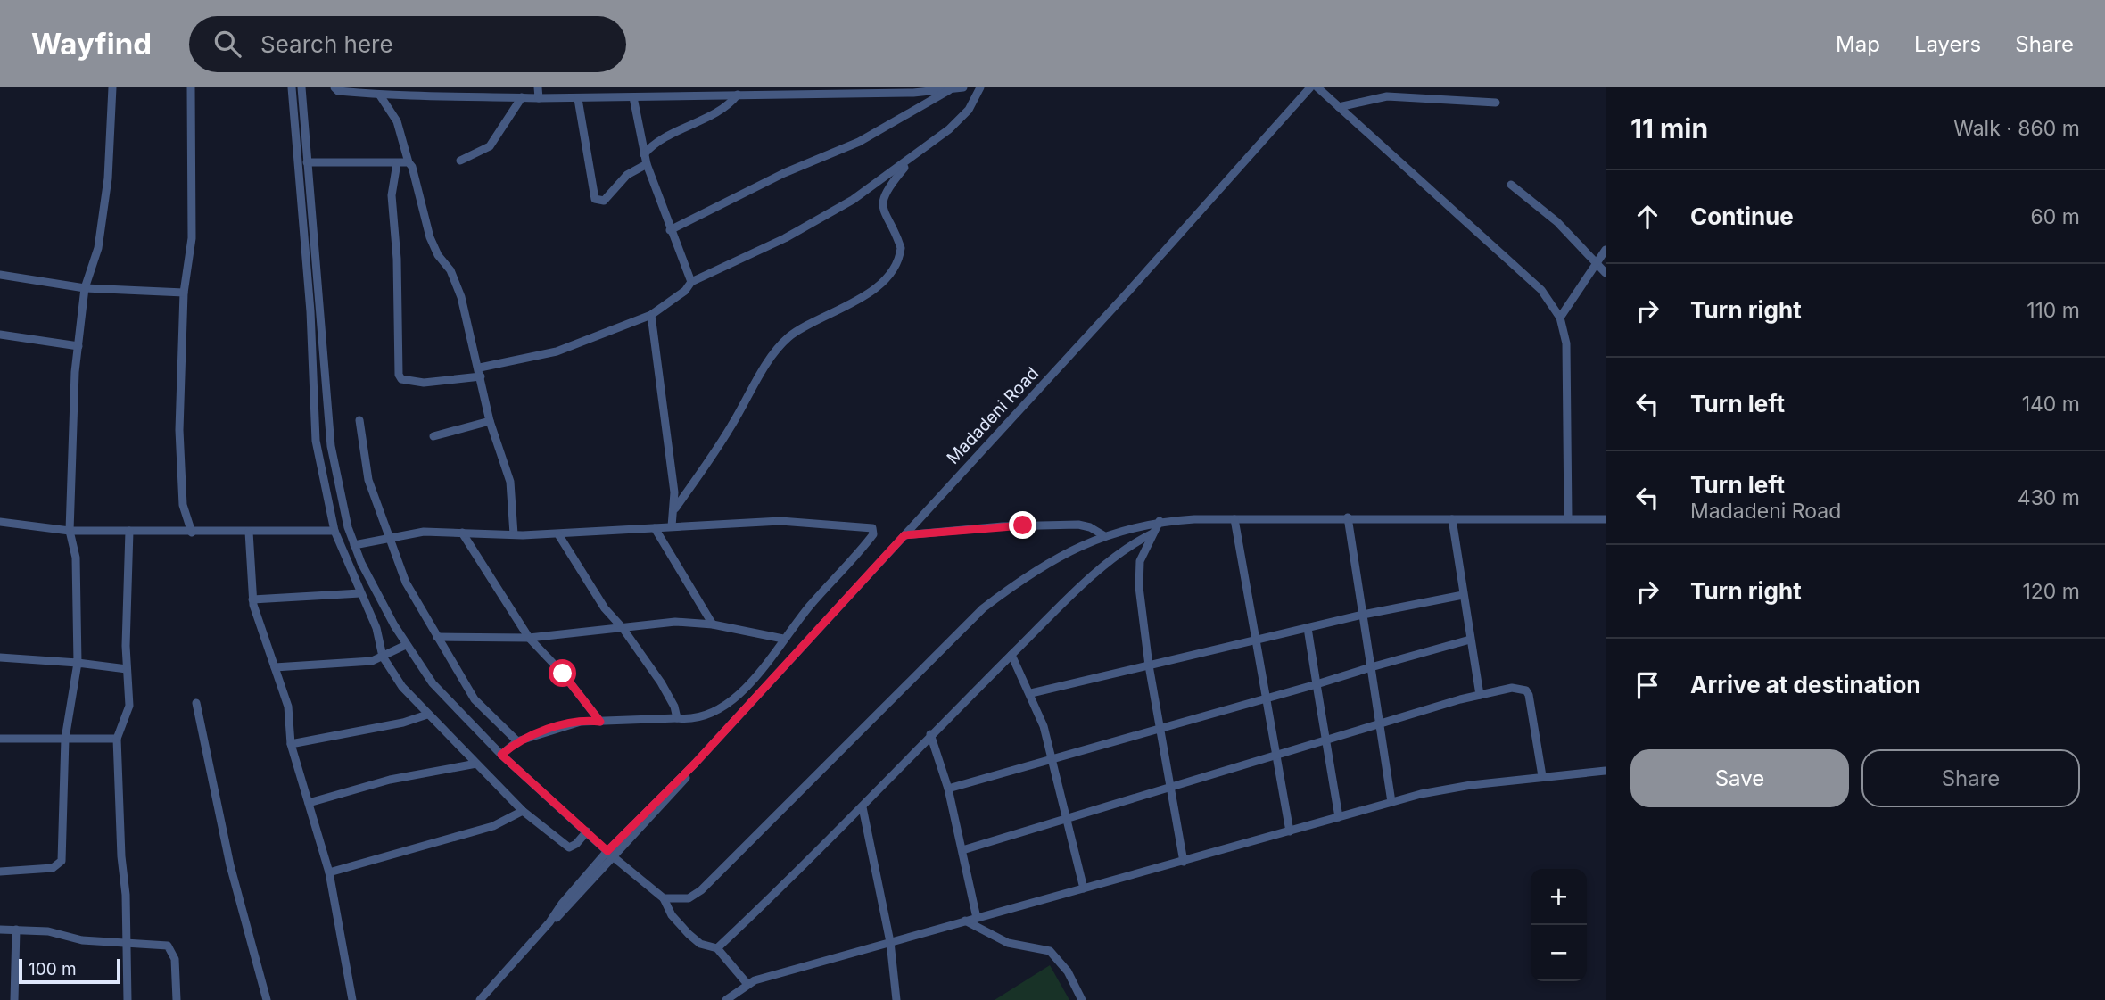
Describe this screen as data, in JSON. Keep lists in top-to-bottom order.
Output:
{
  "streets": {
    "street": ["Madadeni Road"]
  },
  "scale_bar": "100 m",
  "page": {
    "header": "Wayfind",
    "search": "Search here",
    "nav": ["Map", "Layers", "Share"],
    "heading": ["11 min", "Walk · 860 m"],
    "list": [
      ["Continue", "60 m"],
      ["Turn right", "110 m"],
      ["Turn left", "140 m"],
      ["Turn left", "Madadeni Road", "430 m"],
      ["Turn right", "120 m"],
      "Arrive at destination"
    ],
    "buttons": ["Save", "Share"],
    "map_buttons": ["+", "−"],
    "scale": "100 m"
  }
}
